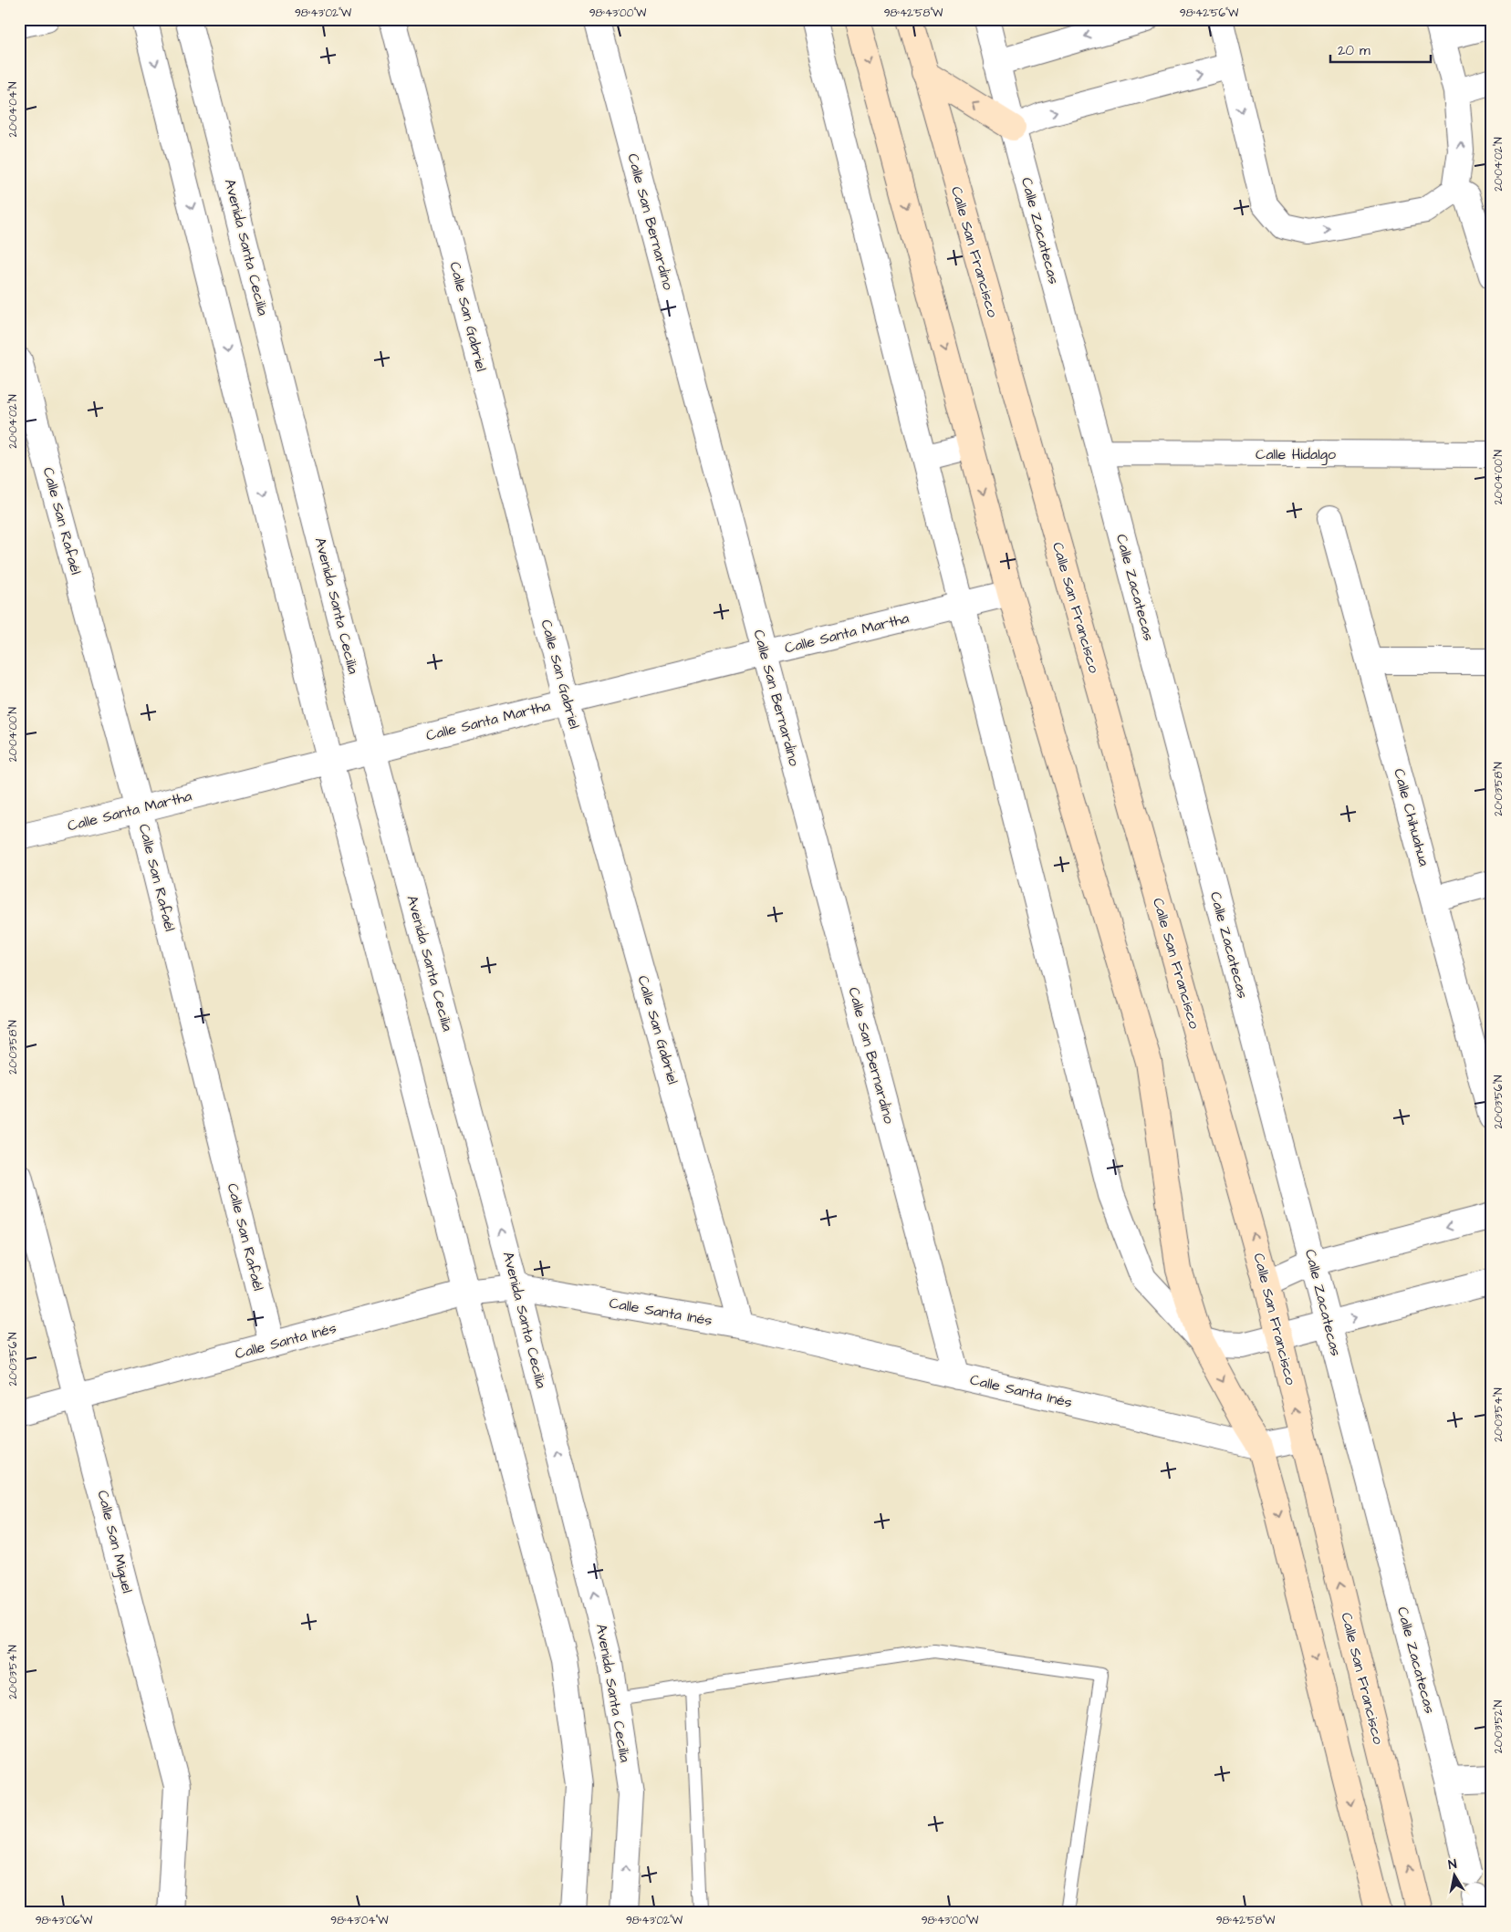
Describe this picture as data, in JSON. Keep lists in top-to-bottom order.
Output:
{
  "streets": {
    "main road": ["Calle San Francisco"],
    "street": [
      "Calle San Bernardino",
      "Calle Zacatecas",
      "Avenida Santa Cecilia",
      "Calle San Gabriel",
      "Calle Hidalgo",
      "Calle San Rafaél",
      "Calle Santa Martha",
      "Calle Chihuahua",
      "Calle Santa Inés",
      "Calle San Miguel"
    ]
  },
  "crossings": [
    ["Calle San Bernardino", "Calle Santa Martha"],
    ["Calle San Bernardino", "Calle Santa Inés"],
    ["Calle Zacatecas", "Calle Hidalgo"],
    ["Avenida Santa Cecilia", "Calle Santa Martha"],
    ["Avenida Santa Cecilia", "Calle Santa Inés"],
    ["Calle San Francisco", "Calle Santa Inés"],
    ["Calle San Gabriel", "Calle Santa Martha"],
    ["Calle San Gabriel", "Calle Santa Inés"],
    ["Calle San Rafaél", "Calle Santa Martha"],
    ["Calle San Rafaél", "Calle Santa Inés"],
    ["Calle Santa Inés", "Calle San Miguel"]
  ],
  "scale_bar": "20 m",
  "north": "top",
  "coordinates": [
    "98°43'02\"W",
    "98°43'00\"W",
    "98°42'58\"W",
    "98°42'56\"W",
    "20°04'04\"N",
    "20°04'02\"N",
    "20°04'00\"N",
    "20°03'58\"N",
    "20°03'56\"N",
    "20°03'54\"N",
    "20°03'52\"N",
    "98°43'06\"W",
    "98°43'04\"W"
  ]
}
